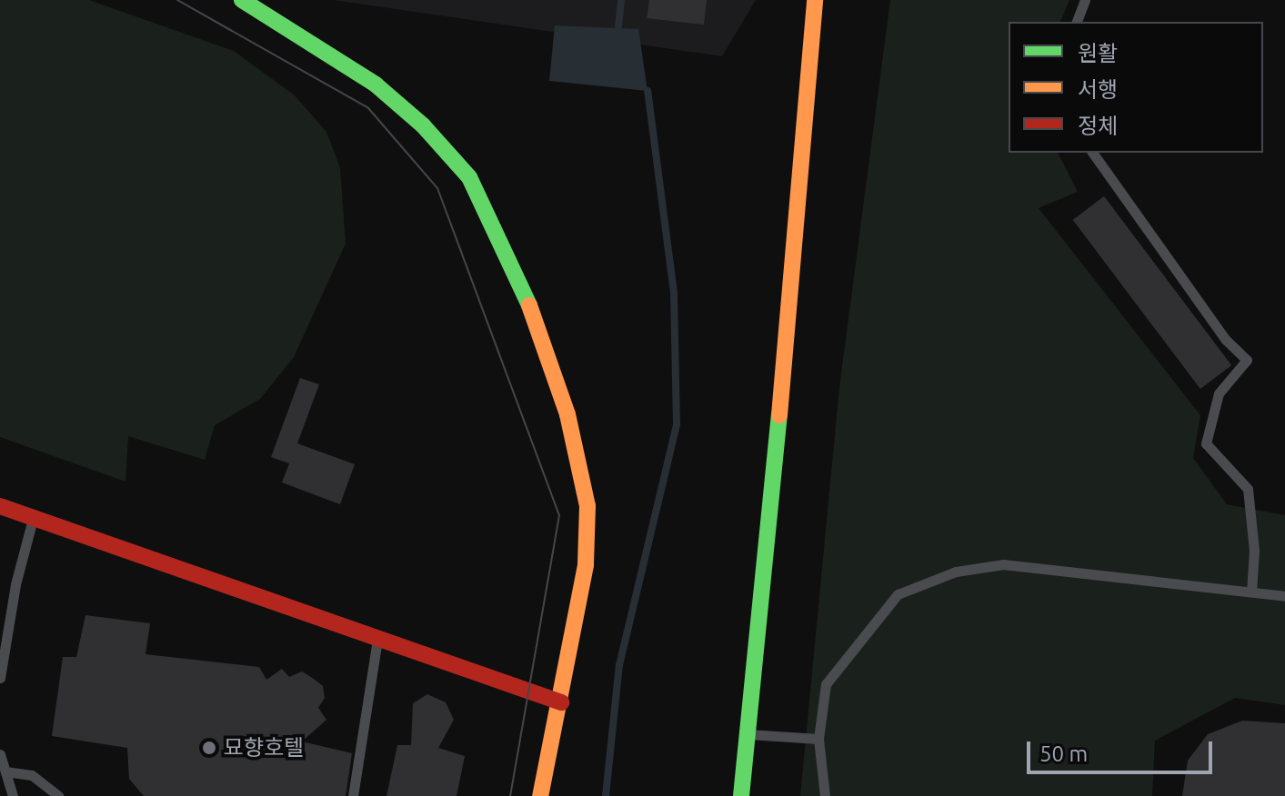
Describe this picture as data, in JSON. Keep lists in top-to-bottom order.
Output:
{
  "places": ["묘향호텔"],
  "legend": ["원활", "서행", "정체"],
  "scale_bar": "50 m"
}
